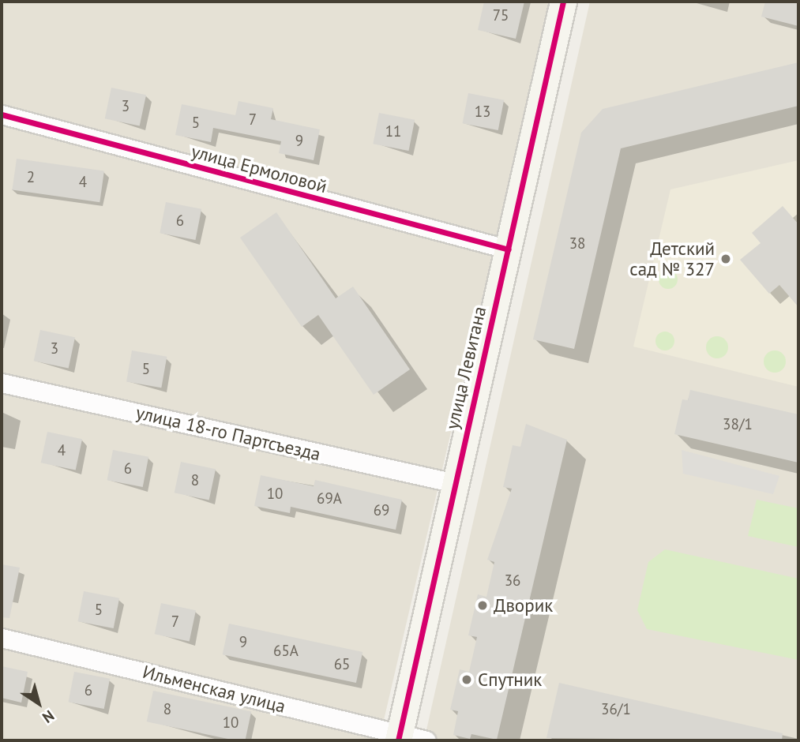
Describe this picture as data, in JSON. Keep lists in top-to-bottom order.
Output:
{
  "streets": {
    "street": [
      "улица Ермоловой",
      "улица Левитана",
      "улица 18-го Партсъезда",
      "Ильменская улица"
    ]
  },
  "crossings": [
    ["улица Ермоловой", "улица Левитана"],
    ["улица Левитана", "улица 18-го Партсъезда"],
    ["улица Левитана", "Ильменская улица"]
  ],
  "places": ["Детский сад № 327", "Дворик", "Спутник"],
  "house_numbers": [
    "75",
    "3",
    "13",
    "7",
    "5",
    "11",
    "9",
    "2",
    "4",
    "6",
    "38",
    "3",
    "5",
    "38/1",
    "4",
    "6",
    "8",
    "10",
    "69А",
    "69",
    "36",
    "5",
    "7",
    "9",
    "65А",
    "65",
    "6",
    "8",
    "36/1",
    "10"
  ],
  "north": "bottom right"
}
